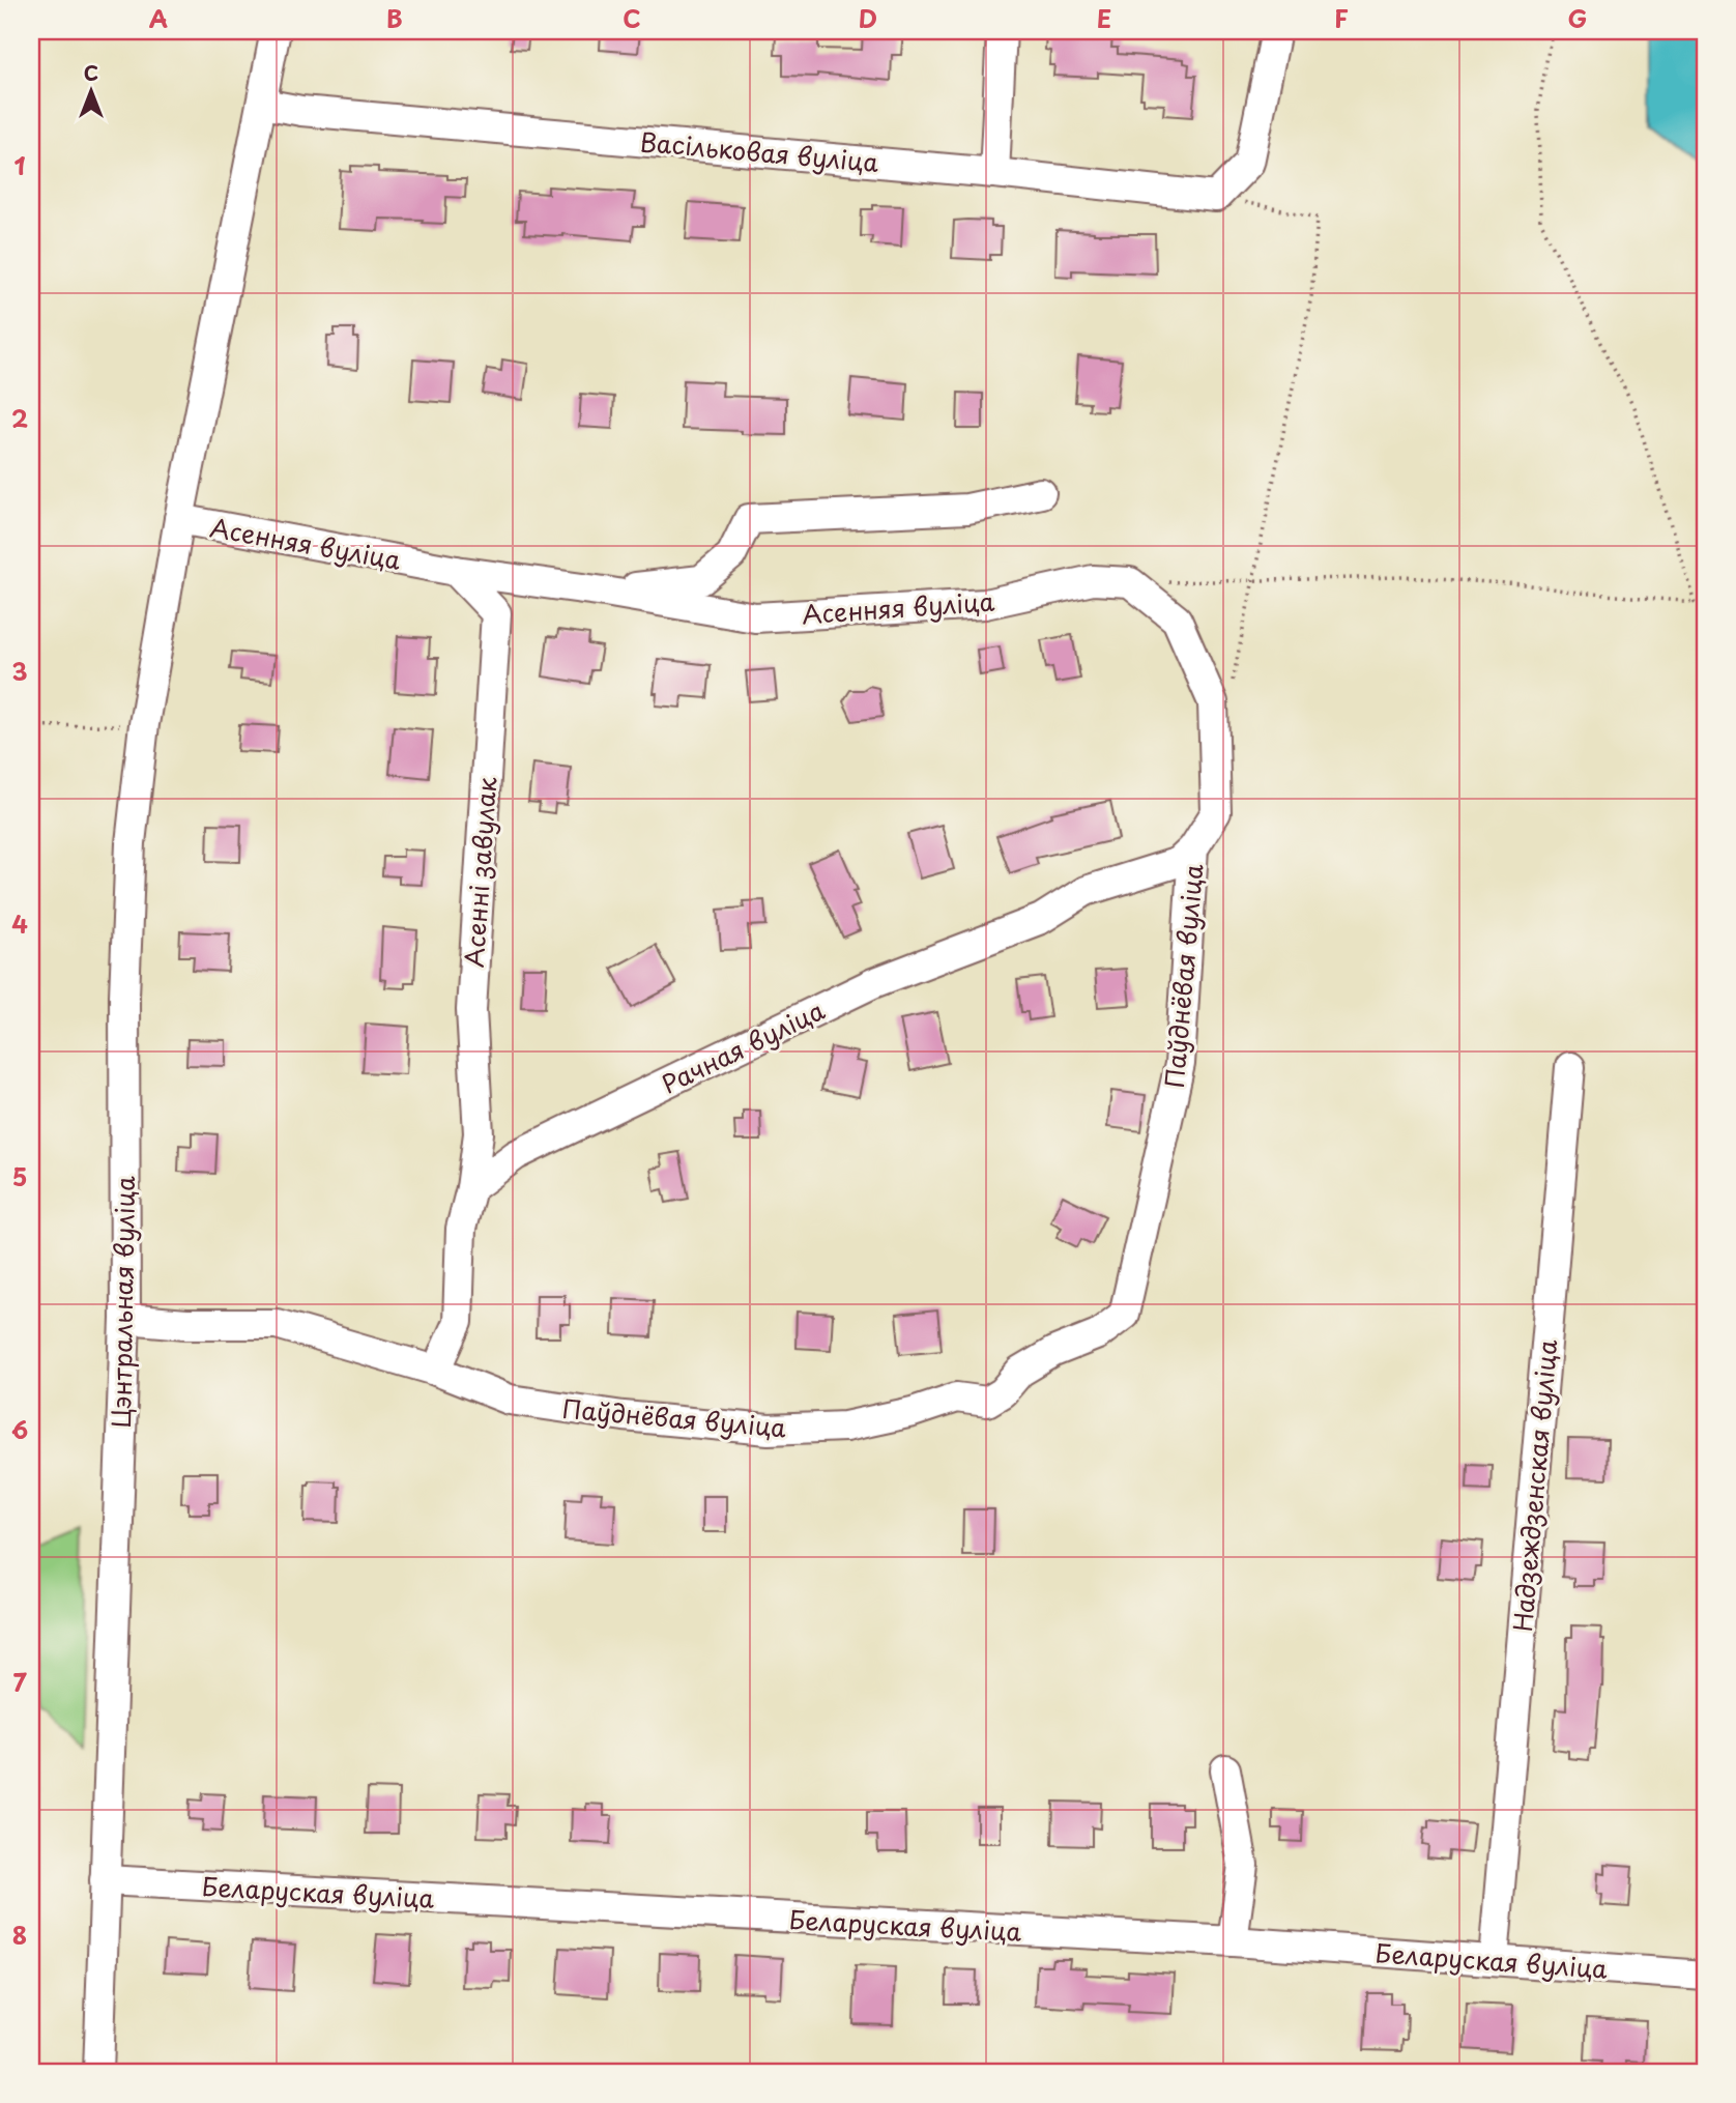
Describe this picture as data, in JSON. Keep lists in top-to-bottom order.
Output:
{
  "streets": {
    "street": [
      "Васільковая вуліца",
      "Асенняя вуліца",
      "Асенні завулак",
      "Паўднёвая вуліца",
      "Рачная вуліца",
      "Цэнтральная вуліца",
      "Надзеждзенская вуліца",
      "Беларуская вуліца"
    ]
  },
  "crossings": [
    ["Васільковая вуліца", "Цэнтральная вуліца"],
    ["Асенняя вуліца", "Асенні завулак"],
    ["Асенняя вуліца", "Цэнтральная вуліца"],
    ["Асенні завулак", "Рачная вуліца"],
    ["Паўднёвая вуліца", "Рачная вуліца"],
    ["Паўднёвая вуліца", "Цэнтральная вуліца"],
    ["Цэнтральная вуліца", "Беларуская вуліца"],
    ["Надзеждзенская вуліца", "Беларуская вуліца"]
  ],
  "north": "top",
  "grid": {
    "columns": [
      "A",
      "B",
      "C",
      "D",
      "E",
      "F",
      "G"
    ],
    "rows": [
      "1",
      "2",
      "3",
      "4",
      "5",
      "6",
      "7",
      "8"
    ]
  }
}
